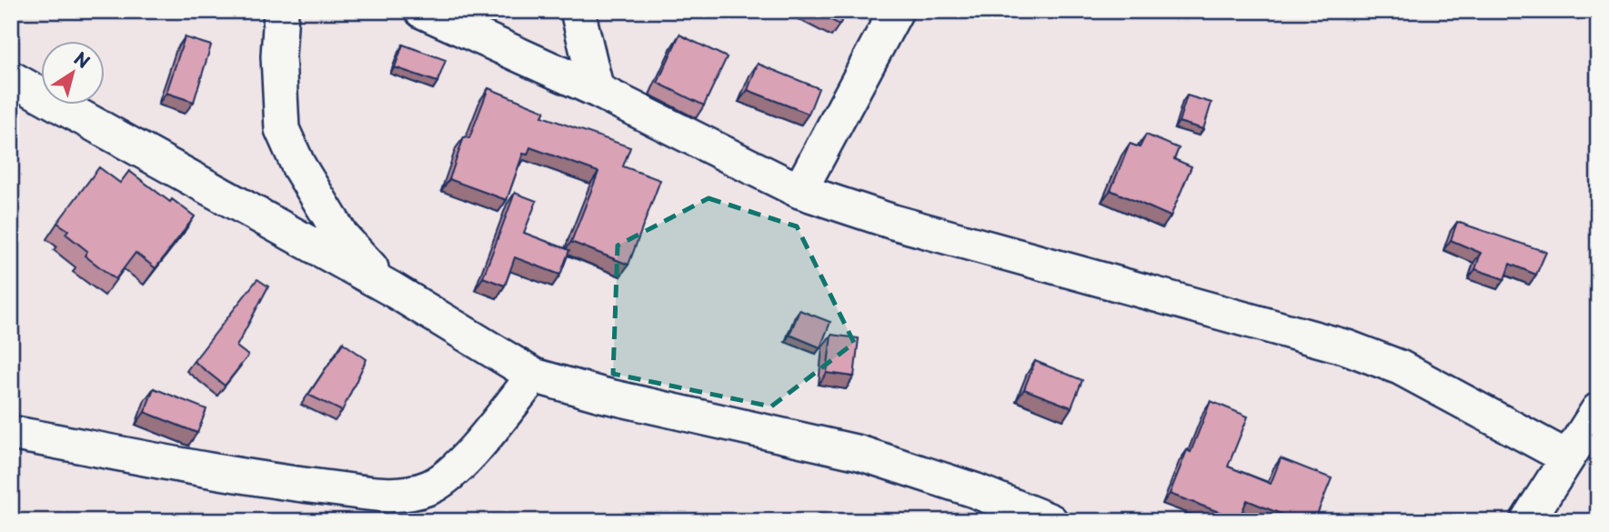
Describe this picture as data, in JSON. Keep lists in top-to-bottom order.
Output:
{
  "north": "top right"
}
